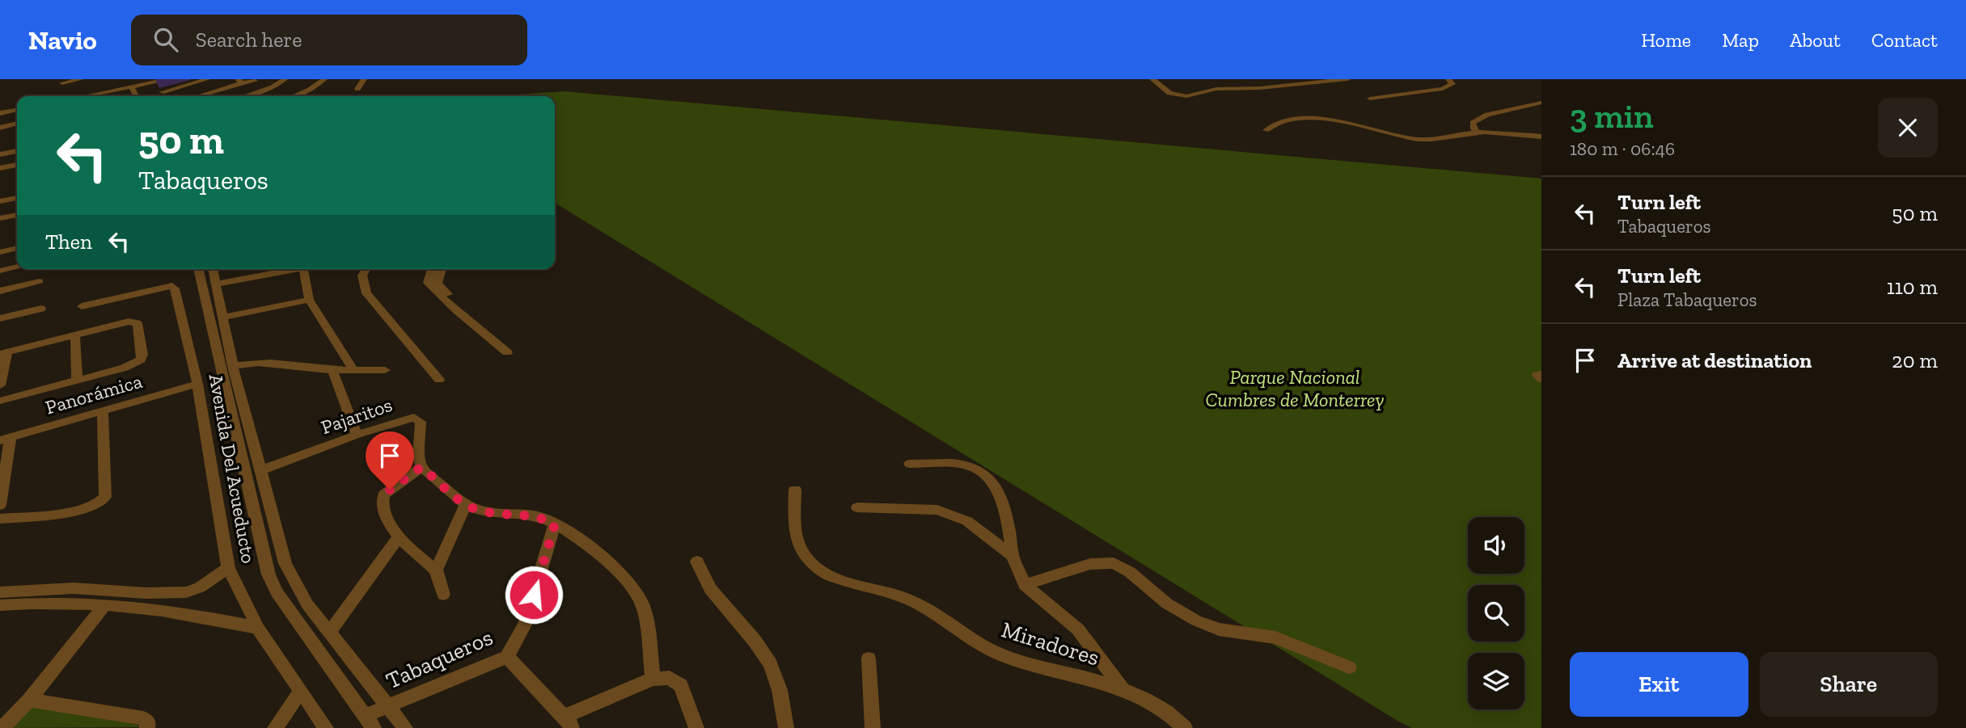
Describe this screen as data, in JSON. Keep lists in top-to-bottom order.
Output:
{
  "streets": {
    "street": [
      "Panorámica",
      "Pajaritos",
      "Avenida Del Acueducto",
      "Miradores",
      "Tabaqueros"
    ]
  },
  "crossings": [
    ["Panorámica", "Avenida Del Acueducto"],
    ["Pajaritos", "Avenida Del Acueducto"],
    ["Avenida Del Acueducto", "Tabaqueros"]
  ],
  "parks": ["Parque Nacional Cumbres de Monterrey"],
  "page": {
    "header": "Navio",
    "search": "Search here",
    "nav": [
      "Home",
      "Map",
      "About",
      "Contact"
    ],
    "heading": ["3 min", "180 m · 06:46"],
    "turn": ["50 m", "Tabaqueros"],
    "list": [
      {
        "name": "Turn left",
        "note": "Tabaqueros",
        "value": "50 m"
      },
      {
        "name": "Turn left",
        "note": "Plaza Tabaqueros",
        "value": "110 m"
      },
      {
        "name": "Arrive at destination",
        "value": "20 m"
      }
    ],
    "then": "Then",
    "buttons": ["Exit", "Share"]
  }
}
